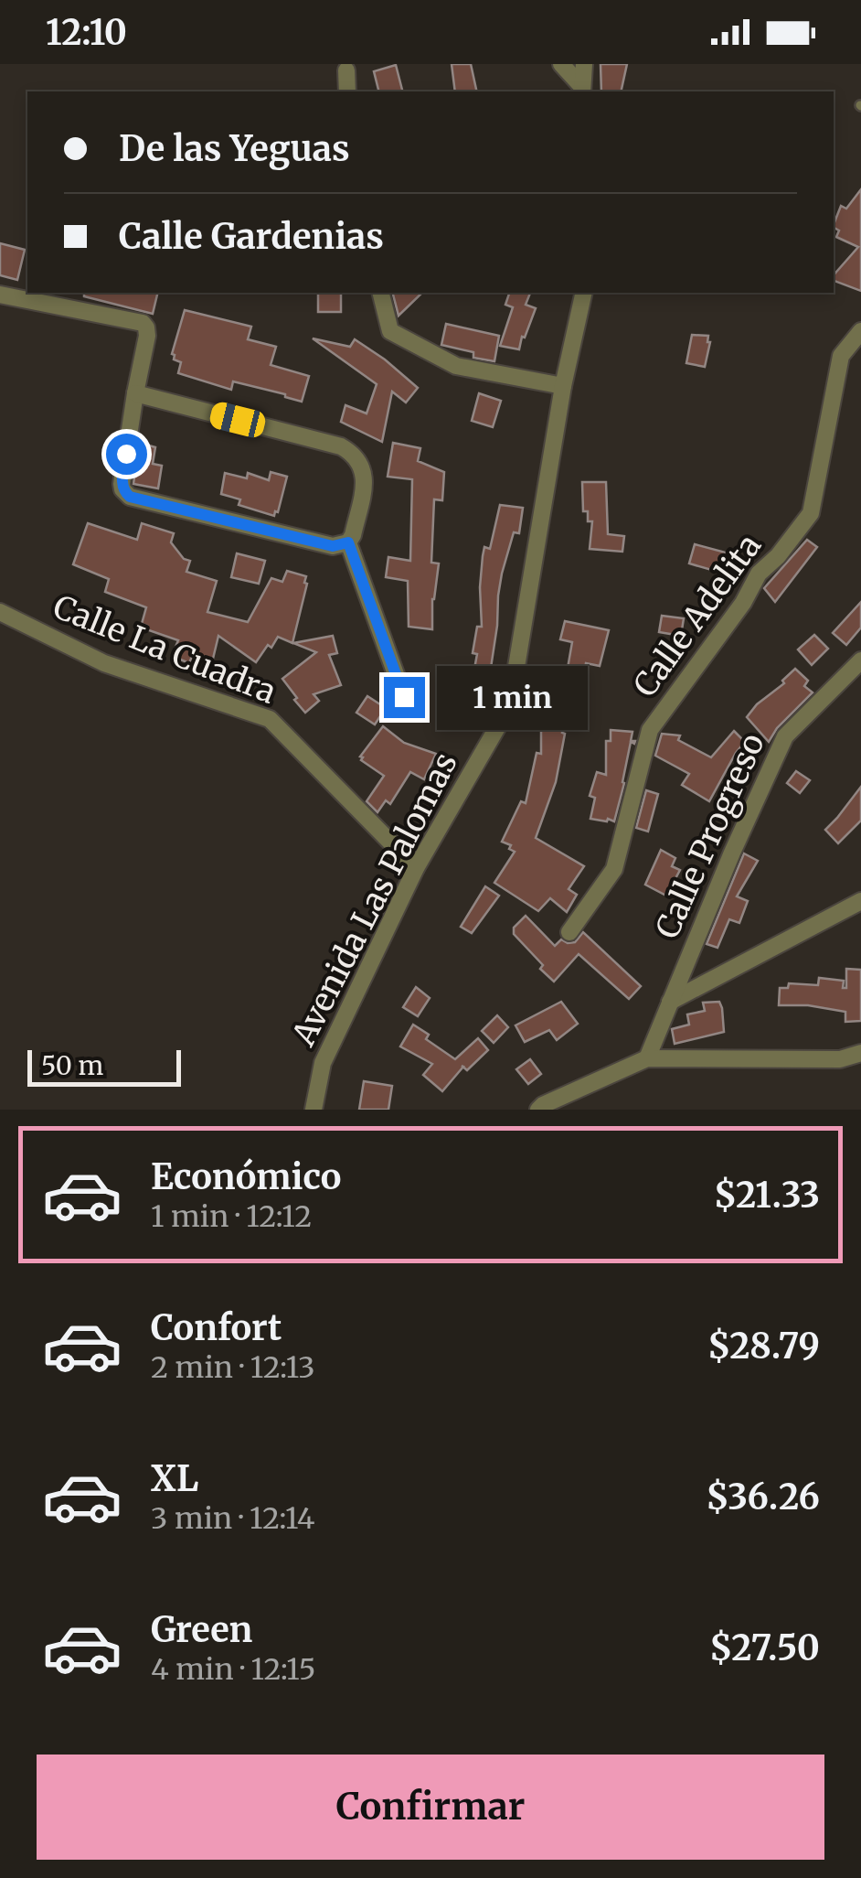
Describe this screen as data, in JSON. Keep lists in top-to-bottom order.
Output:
{
  "streets": {
    "street": [
      "Calle Adelita",
      "Calle La Cuadra",
      "Calle Progreso",
      "Avenida Las Palomas"
    ]
  },
  "crossings": [
    ["Calle La Cuadra", "Avenida Las Palomas"]
  ],
  "scale_bar": "50 m",
  "page": {
    "status": "12:10",
    "banner": ["De las Yeguas", "Calle Gardenias"],
    "bubble": "1 min",
    "scale": "50 m",
    "list": [
      {
        "name": "Económico",
        "note": "1 min · 12:12",
        "value": "$21.33"
      },
      {
        "name": "Confort",
        "note": "2 min · 12:13",
        "value": "$28.79"
      },
      {
        "name": "XL",
        "note": "3 min · 12:14",
        "value": "$36.26"
      },
      {
        "name": "Green",
        "note": "4 min · 12:15",
        "value": "$27.50"
      }
    ],
    "buttons": "Confirmar"
  }
}
